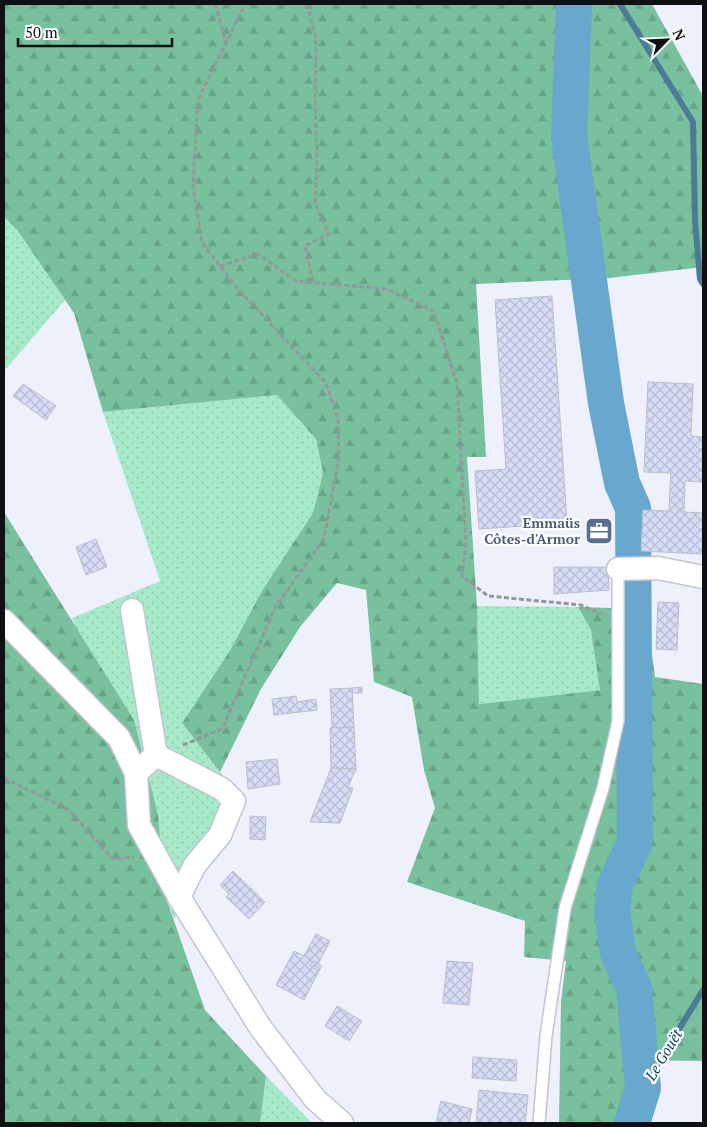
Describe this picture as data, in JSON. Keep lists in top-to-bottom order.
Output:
{
  "water": ["Le Gouët"],
  "places": {
    "office": ["Emmaüs Côtes-d'Armor"]
  },
  "scale_bar": "50 m",
  "north": "top right"
}
